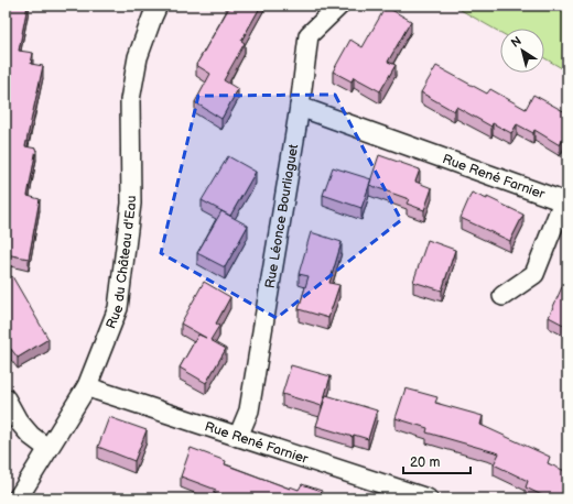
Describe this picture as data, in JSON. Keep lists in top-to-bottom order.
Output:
{
  "streets": {
    "street": ["Rue René Farnier", "Rue Léonce Bourliaguet", "Rue du Château d'Eau"]
  },
  "crossings": [
    ["Rue René Farnier", "Rue Léonce Bourliaguet"],
    ["Rue René Farnier", "Rue du Château d'Eau"]
  ],
  "scale_bar": "20 m",
  "north": "top left"
}
